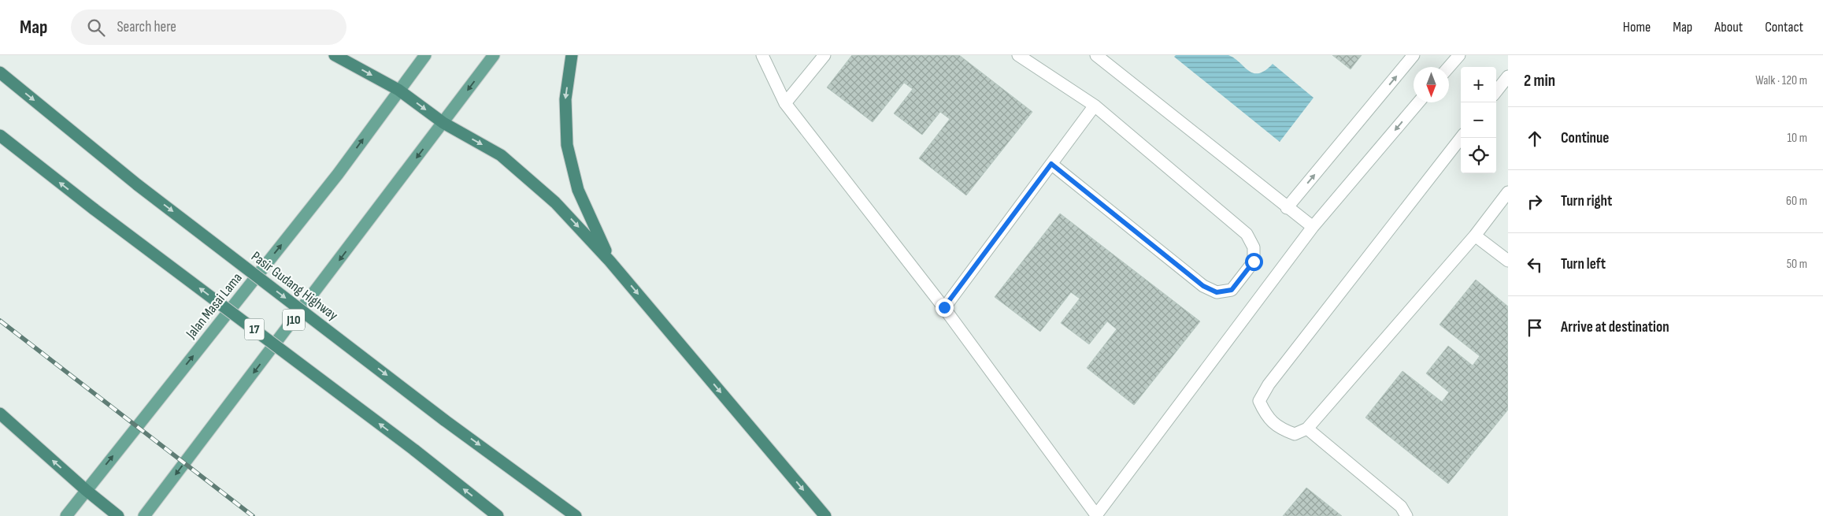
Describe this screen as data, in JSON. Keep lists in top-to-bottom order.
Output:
{
  "streets": {
    "highway": ["Pasir Gudang Highway", "17"],
    "main road": ["Jalan Masai Lama", "J10"]
  },
  "north": "bottom",
  "page": {
    "header": "Map",
    "search": "Search here",
    "nav": [
      "Home",
      "Map",
      "About",
      "Contact"
    ],
    "heading": ["2 min", "Walk · 120 m"],
    "map_buttons": ["+", "−"],
    "list": [
      ["Continue", "10 m"],
      ["Turn right", "60 m"],
      ["Turn left", "50 m"],
      "Arrive at destination"
    ]
  }
}
